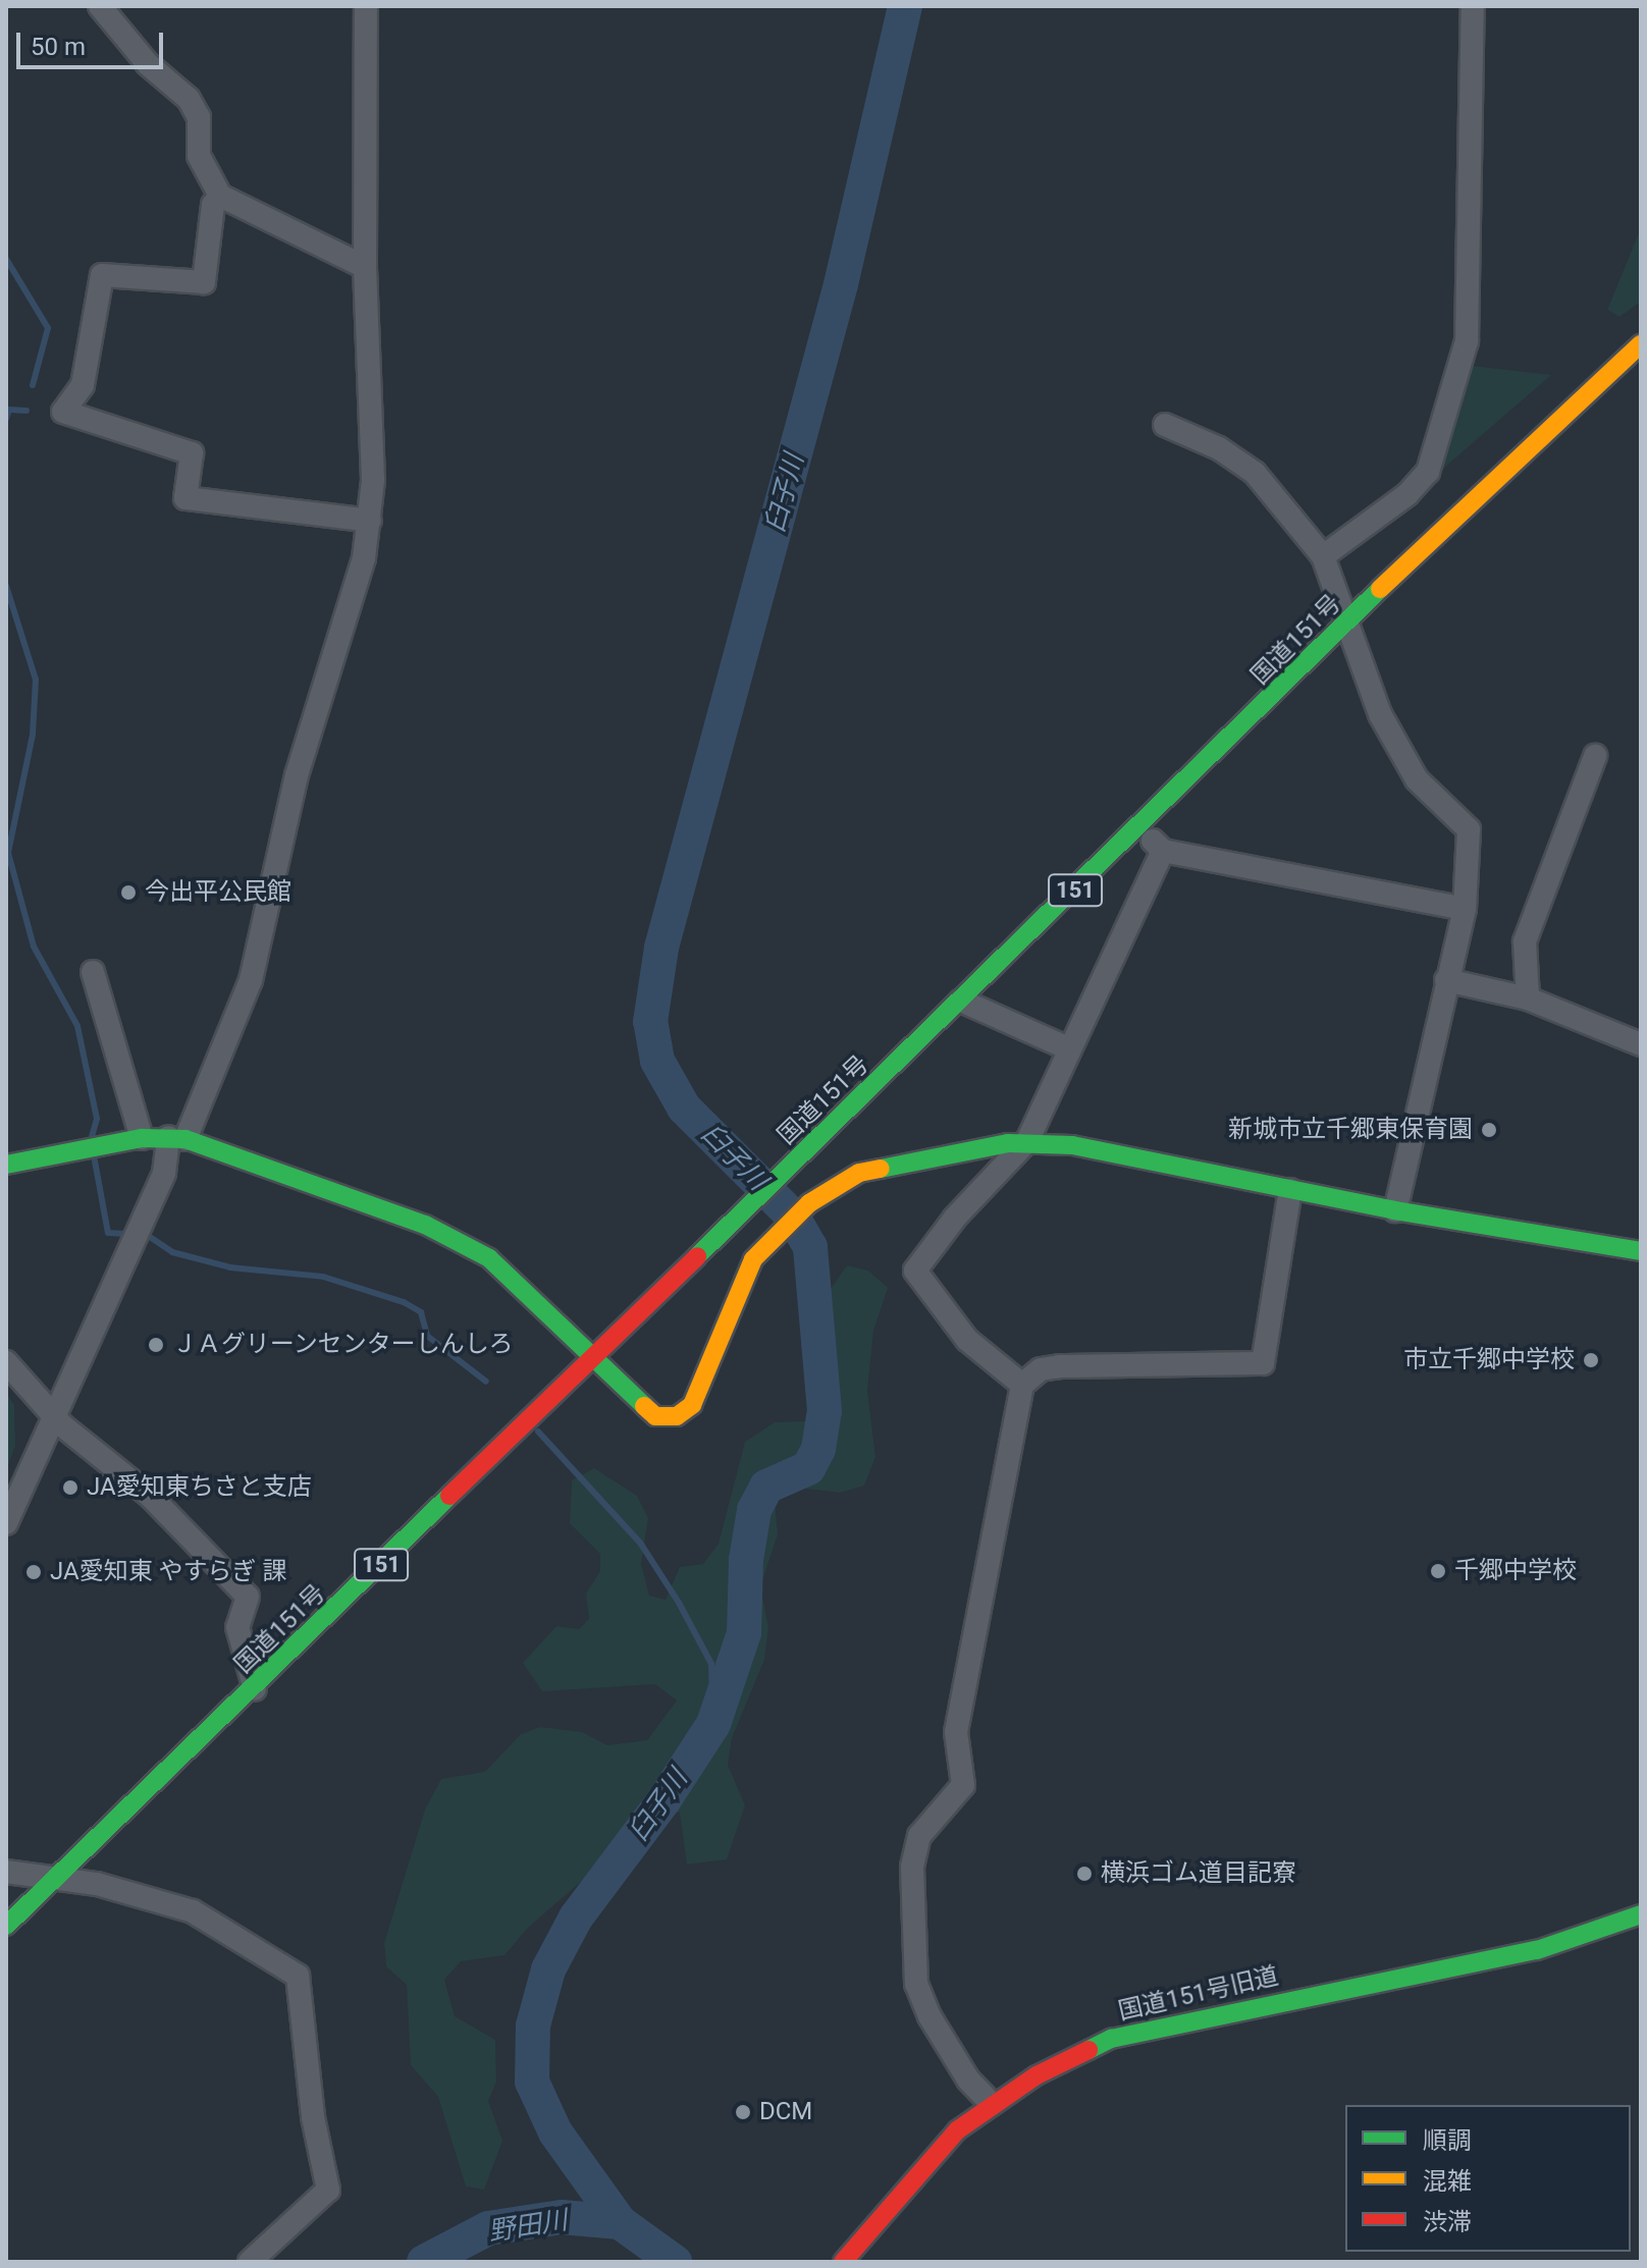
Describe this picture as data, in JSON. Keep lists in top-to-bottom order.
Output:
{
  "streets": {
    "main road": ["国道151号", "151", "国道151号旧道"]
  },
  "water": ["臼子川", "野田川"],
  "places": [
    "今出平公民館",
    "新城市立千郷東保育園",
    "ＪＡグリーンセンターしんしろ",
    "市立千郷中学校",
    "JA愛知東ちさと支店",
    "千郷中学校",
    "JA愛知東 やすらぎ 課",
    "横浜ゴム道目記寮",
    "DCM"
  ],
  "legend": ["順調", "混雑", "渋滞"],
  "scale_bar": "50 m"
}
